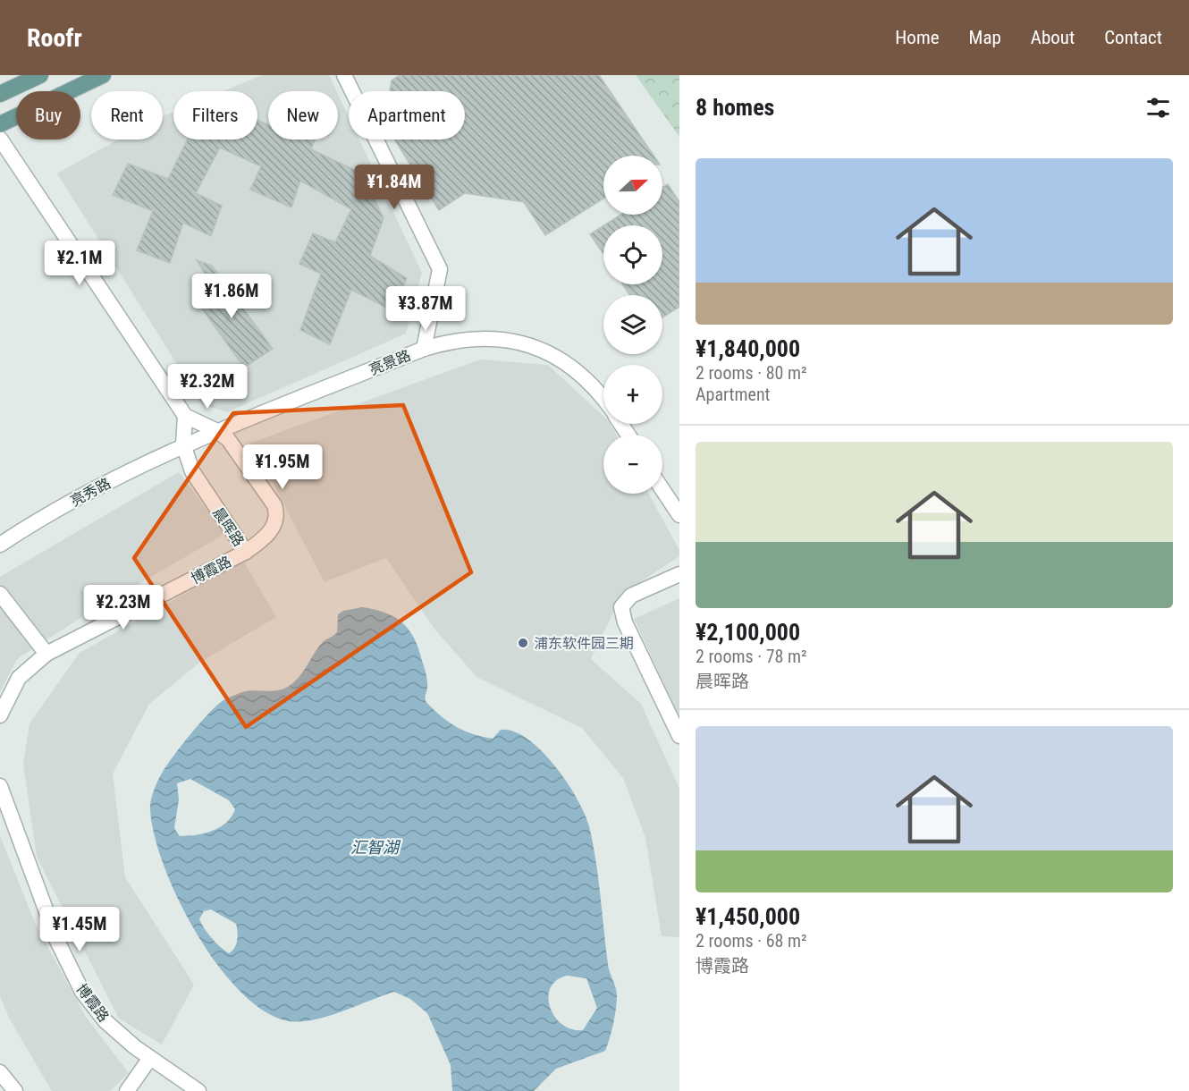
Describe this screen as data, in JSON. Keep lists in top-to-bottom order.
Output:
{
  "streets": {
    "street": [
      "亮景路",
      "亮秀路",
      "晨晖路",
      "博霞路"
    ]
  },
  "crossings": [
    ["亮景路", "亮秀路"],
    ["亮景路", "晨晖路"],
    ["亮秀路", "晨晖路"],
    ["晨晖路", "博霞路"]
  ],
  "water": ["汇智湖"],
  "places": ["浦东软件园三期"],
  "north": "right",
  "page": {
    "header": "Roofr",
    "nav": [
      "Home",
      "Map",
      "About",
      "Contact"
    ],
    "heading": "8 homes",
    "chip": [
      "Buy",
      "Rent",
      "Filters",
      "New",
      "Apartment"
    ],
    "list": [
      {
        "name": "¥1,840,000",
        "note": "2 rooms · 80 m² · Apartment"
      },
      {
        "name": "¥2,100,000",
        "note": "2 rooms · 78 m² · 晨晖路"
      },
      {
        "name": "¥1,450,000",
        "note": "2 rooms · 68 m² · 博霞路"
      }
    ],
    "map_buttons": ["+", "−"],
    "price": [
      "¥1.84M",
      "¥2.1M",
      "¥1.86M",
      "¥3.87M",
      "¥2.32M",
      "¥1.95M",
      "¥2.23M",
      "¥1.45M"
    ]
  }
}
